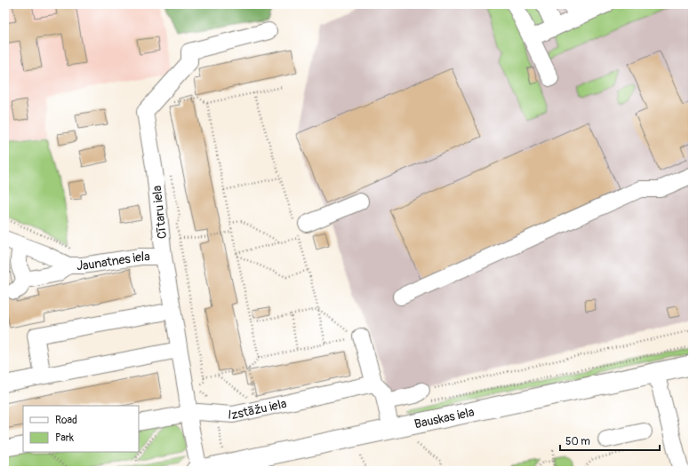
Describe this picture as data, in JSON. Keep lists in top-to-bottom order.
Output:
{
  "streets": {
    "main road": ["Bauskas iela"],
    "street": ["Cītaru iela", "Jaunatnes iela", "Izstāžu iela"]
  },
  "crossings": [
    ["Cītaru iela", "Jaunatnes iela"],
    ["Cītaru iela", "Izstāžu iela"],
    ["Cītaru iela", "Bauskas iela"]
  ],
  "legend": ["Road", "Park"],
  "scale_bar": "50 m"
}
